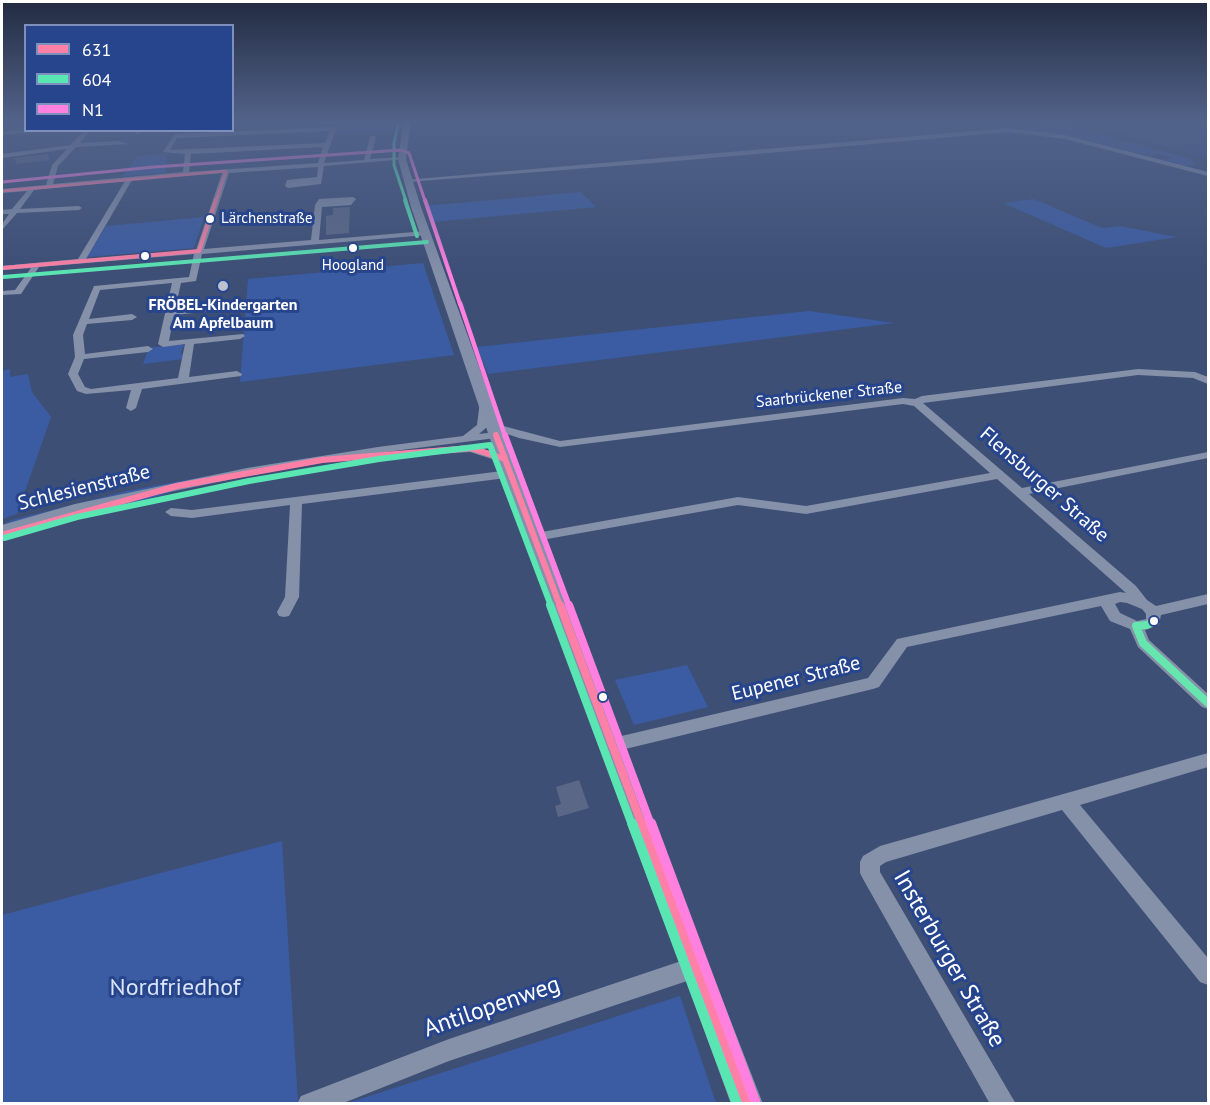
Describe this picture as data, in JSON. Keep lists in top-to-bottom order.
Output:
{
  "streets": {
    "street": [
      "Saarbrückener Straße",
      "Flensburger Straße",
      "Schlesienstraße",
      "Eupener Straße",
      "Insterburger Straße",
      "Antilopenweg"
    ]
  },
  "crossings": [
    ["Saarbrückener Straße", "Flensburger Straße"],
    ["Saarbrückener Straße", "Schlesienstraße"],
    ["Flensburger Straße", "Eupener Straße"]
  ],
  "parks": ["Nordfriedhof"],
  "places": ["Lärchenstraße", "Hoogland", "FRÖBEL-Kindergarten Am Apfelbaum"],
  "lines": ["transit line 631", "transit line 604", "transit line N1"],
  "legend": ["631", "604", "N1"]
}
